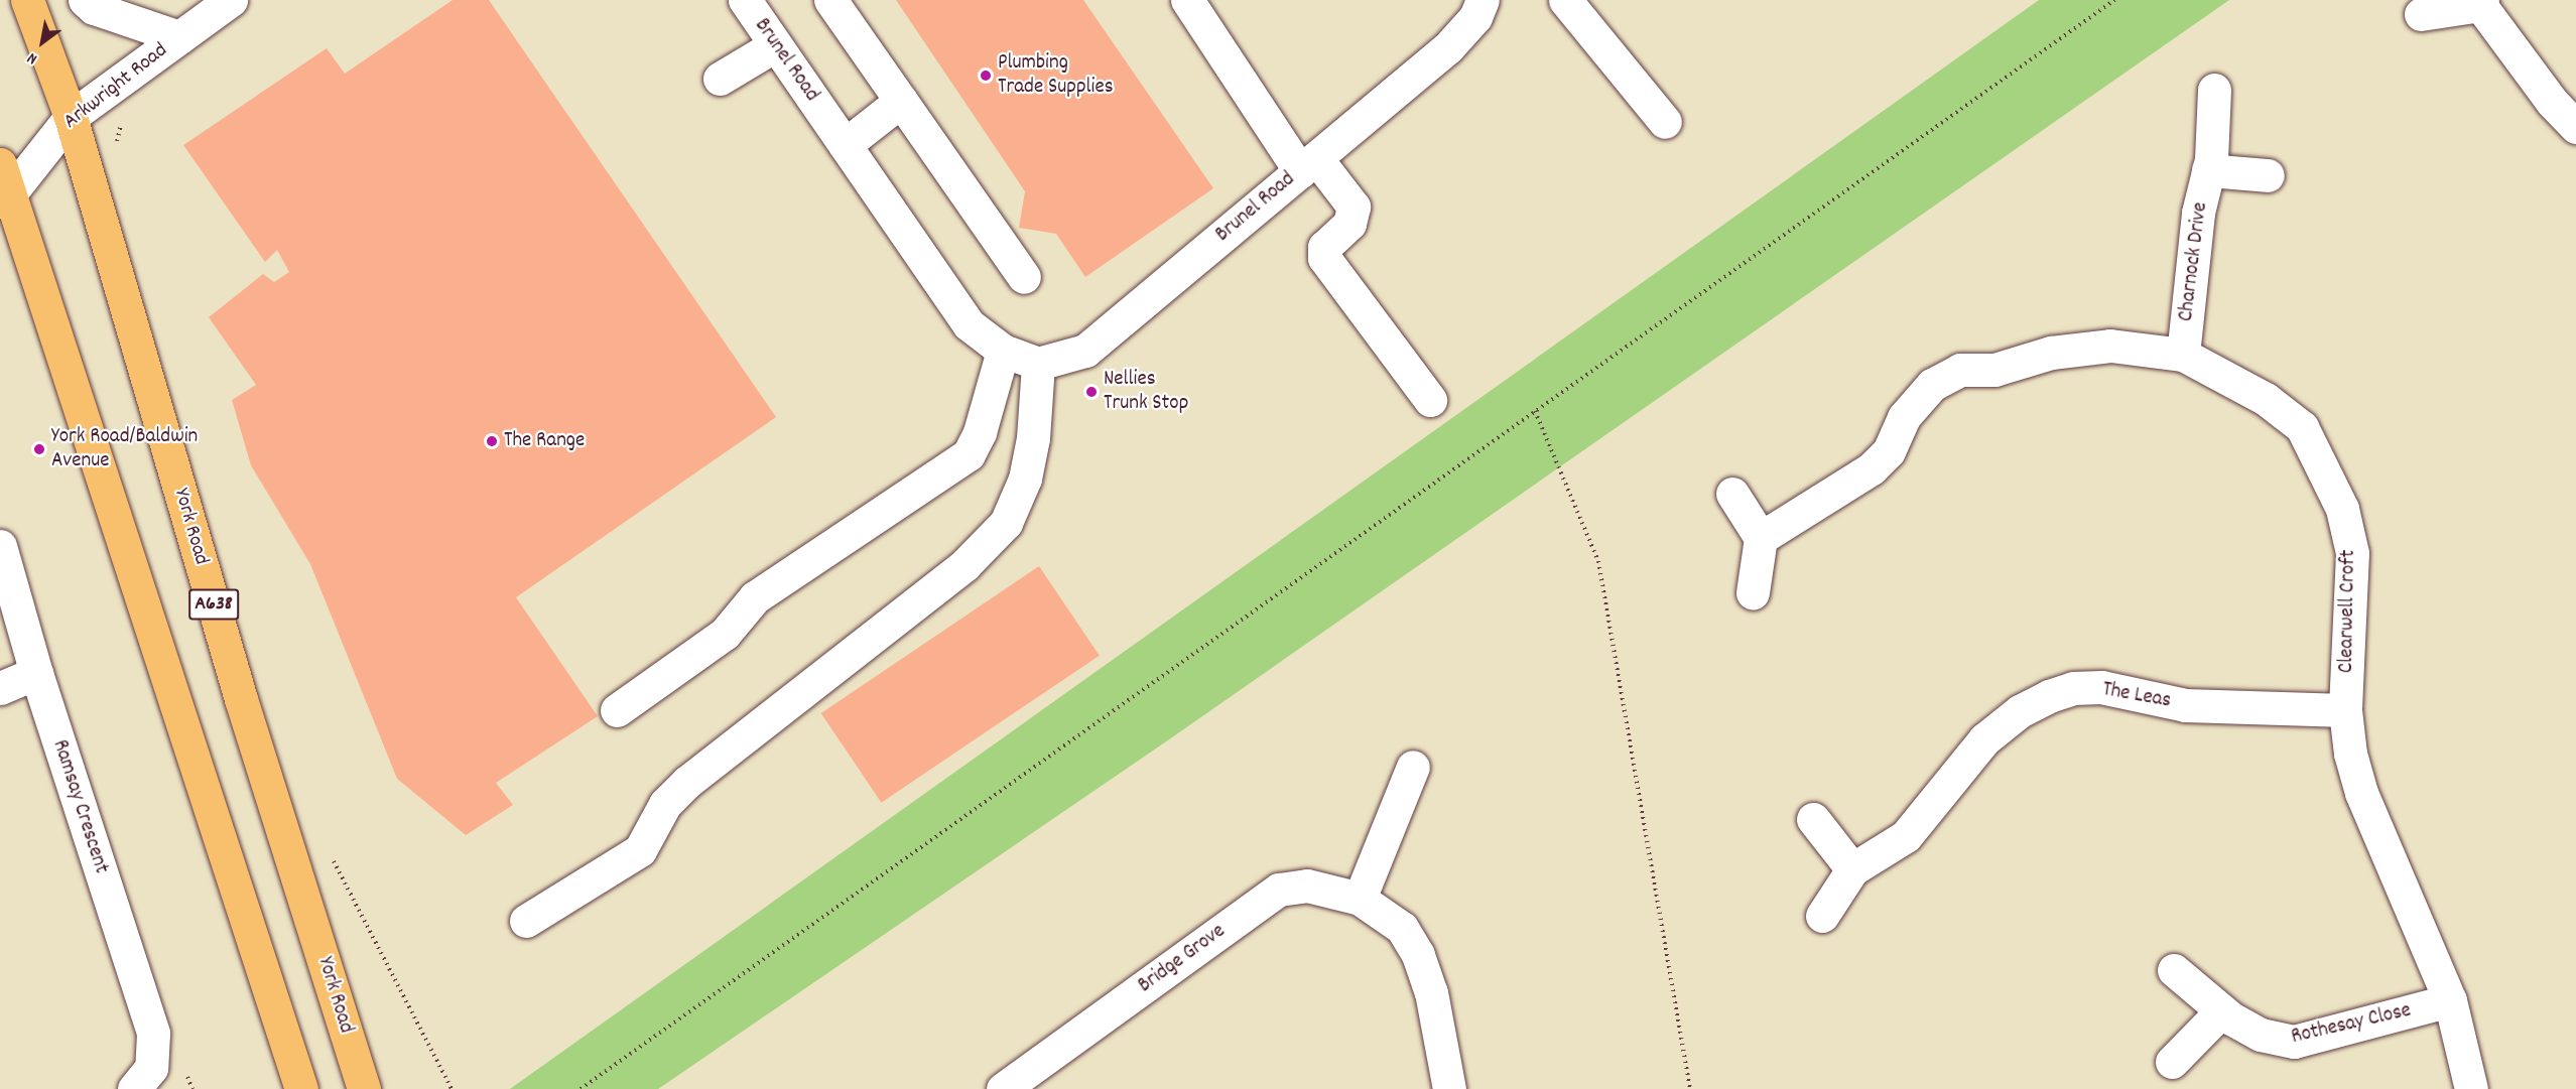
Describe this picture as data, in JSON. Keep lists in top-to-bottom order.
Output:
{
  "streets": {
    "highway": ["York Road", "A638"],
    "street": [
      "Brunel Road",
      "Arkwright Road",
      "Charnock Drive",
      "Clearwell Croft",
      "The Leas",
      "Ramsay Crescent",
      "Bridge Grove",
      "Rothesay Close"
    ]
  },
  "crossings": [
    ["Arkwright Road", "York Road"],
    ["Charnock Drive", "Clearwell Croft"],
    ["Clearwell Croft", "The Leas"],
    ["Clearwell Croft", "Rothesay Close"]
  ],
  "places": [
    "Plumbing Trade Supplies",
    "Nellies Trunk Stop",
    "The Range",
    "York Road/Baldwin Avenue"
  ],
  "north": "bottom left"
}
